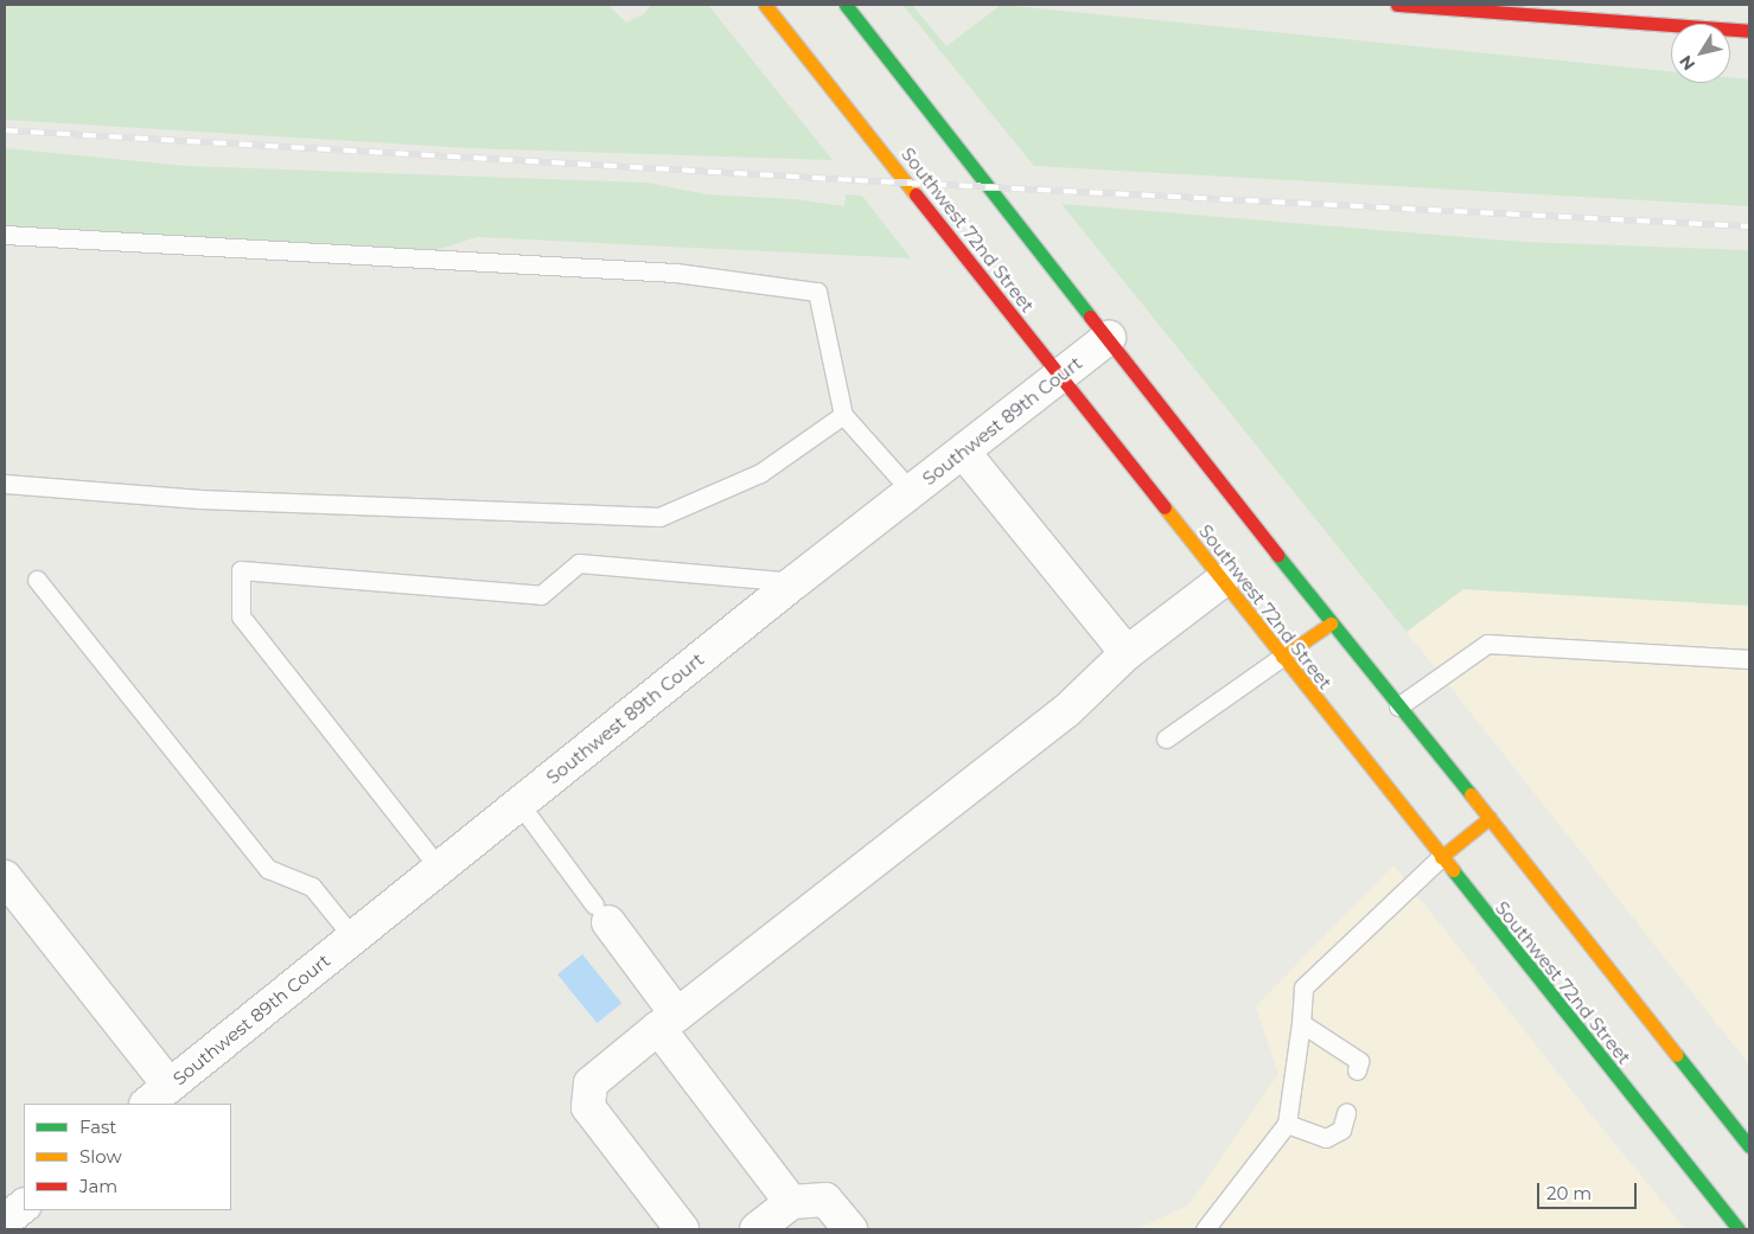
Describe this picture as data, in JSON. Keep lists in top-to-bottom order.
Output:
{
  "streets": {
    "main road": ["Southwest 72nd Street"],
    "street": ["Southwest 89th Court"]
  },
  "crossings": [
    ["Southwest 72nd Street", "Southwest 89th Court"]
  ],
  "legend": ["Fast", "Slow", "Jam"],
  "scale_bar": "20 m",
  "north": "bottom left"
}
